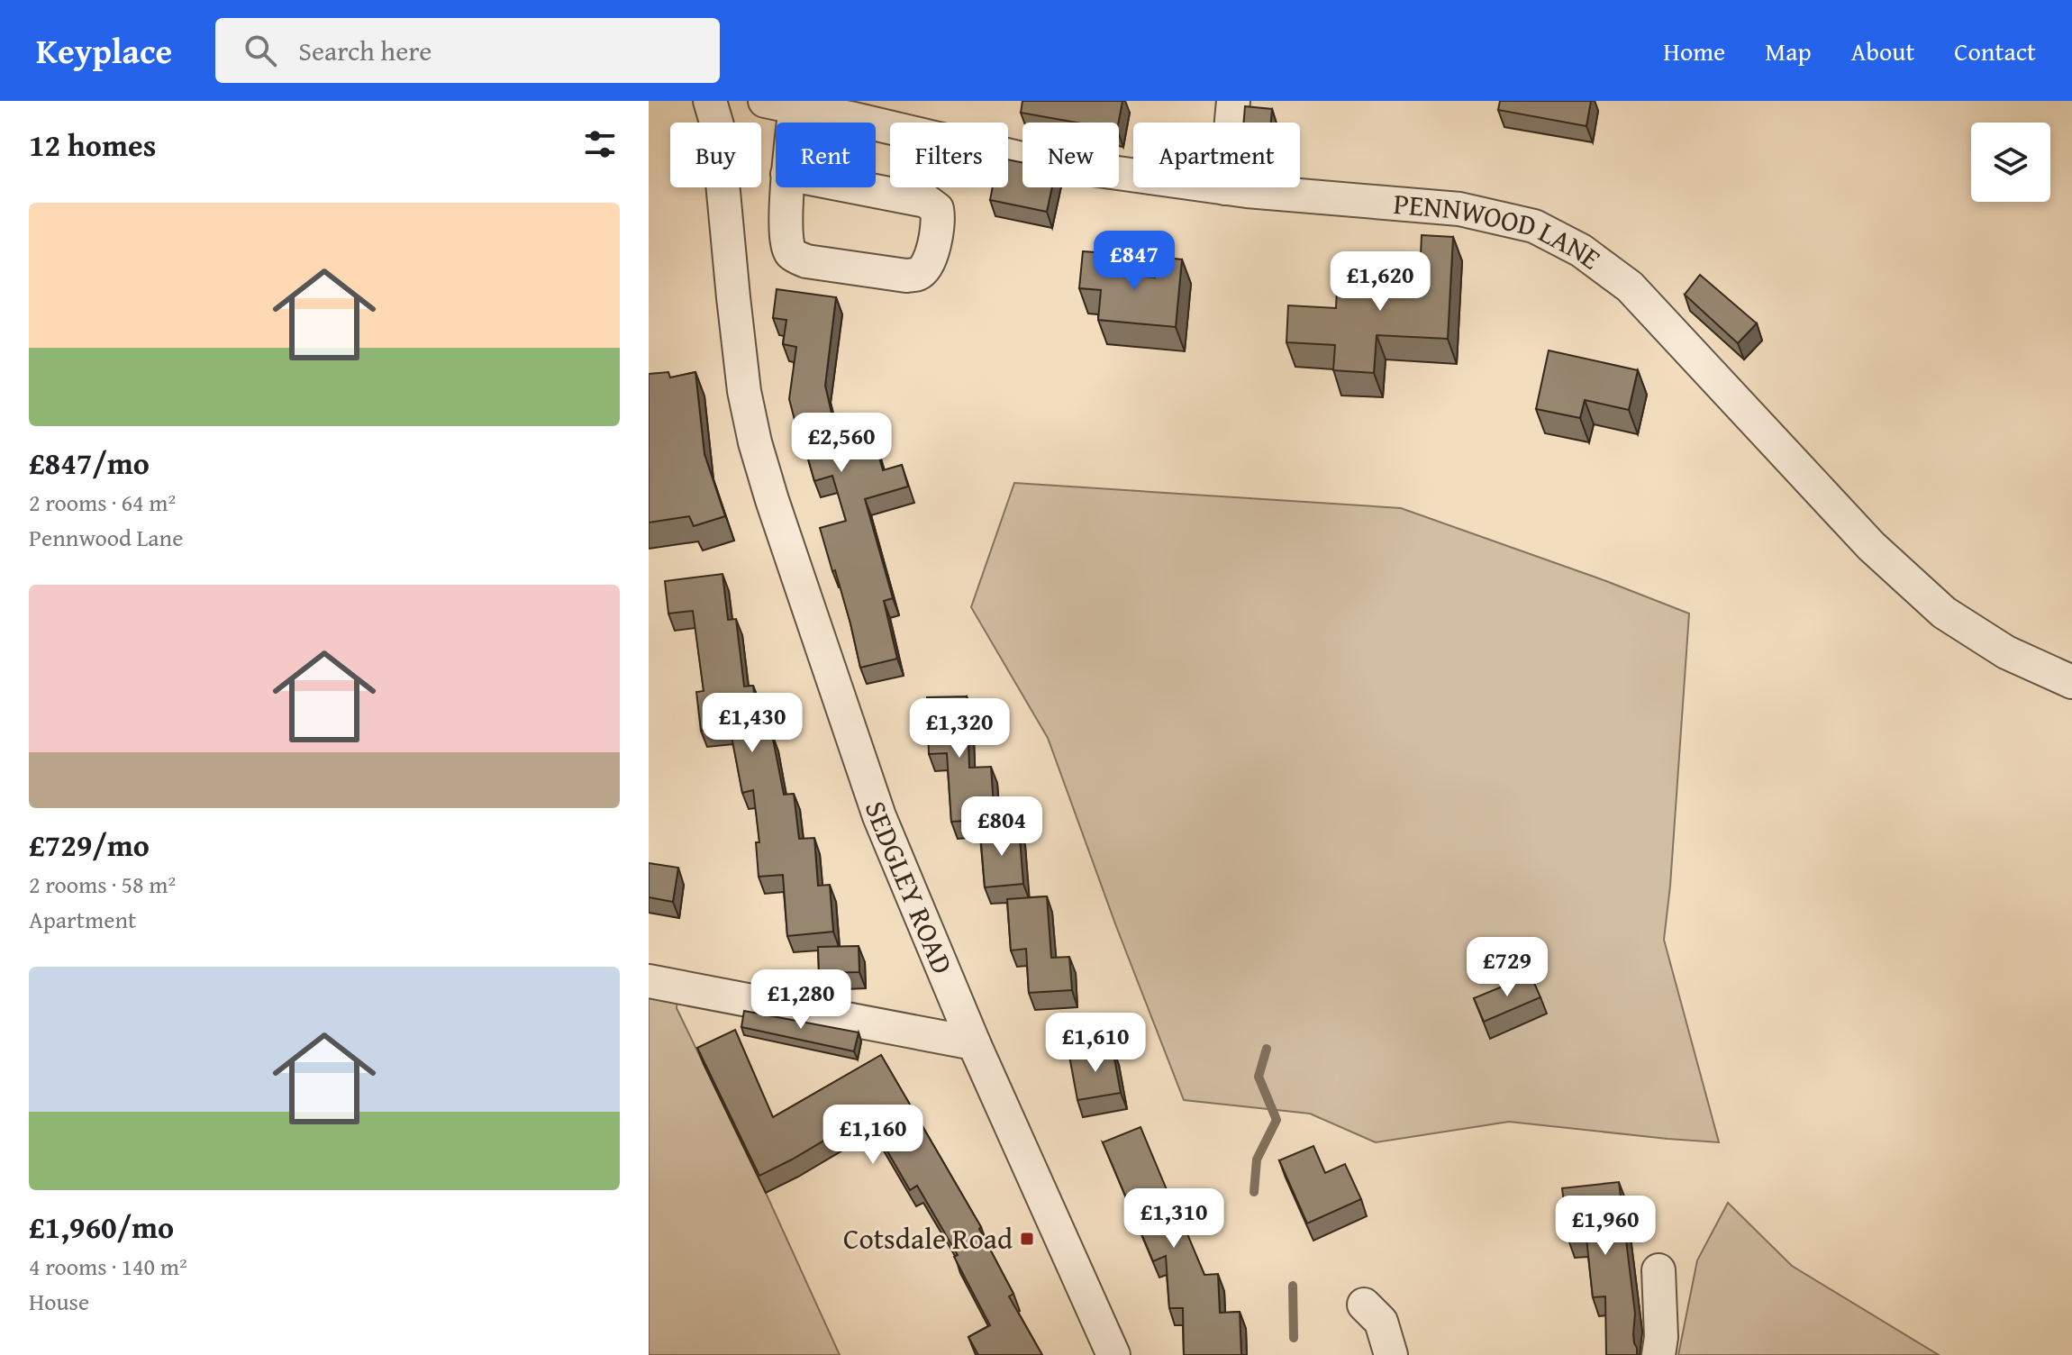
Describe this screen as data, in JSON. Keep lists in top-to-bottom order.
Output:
{
  "streets": {
    "street": ["PENNWOOD LANE", "SEDGLEY ROAD"]
  },
  "places": {
    "transit": ["Cotsdale Road"]
  },
  "page": {
    "header": "Keyplace",
    "search": "Search here",
    "nav": [
      "Home",
      "Map",
      "About",
      "Contact"
    ],
    "heading": "12 homes",
    "chip": [
      "Buy",
      "Rent",
      "Filters",
      "New",
      "Apartment"
    ],
    "list": [
      {
        "name": "£847/mo",
        "note": "2 rooms · 64 m² · Pennwood Lane"
      },
      {
        "name": "£729/mo",
        "note": "2 rooms · 58 m² · Apartment"
      },
      {
        "name": "£1,960/mo",
        "note": "4 rooms · 140 m² · House"
      }
    ],
    "price": [
      "£847",
      "£1,620",
      "£2,560",
      "£1,430",
      "£1,320",
      "£804",
      "£729",
      "£1,280",
      "£1,610",
      "£1,160",
      "£1,310",
      "£1,960"
    ]
  }
}
